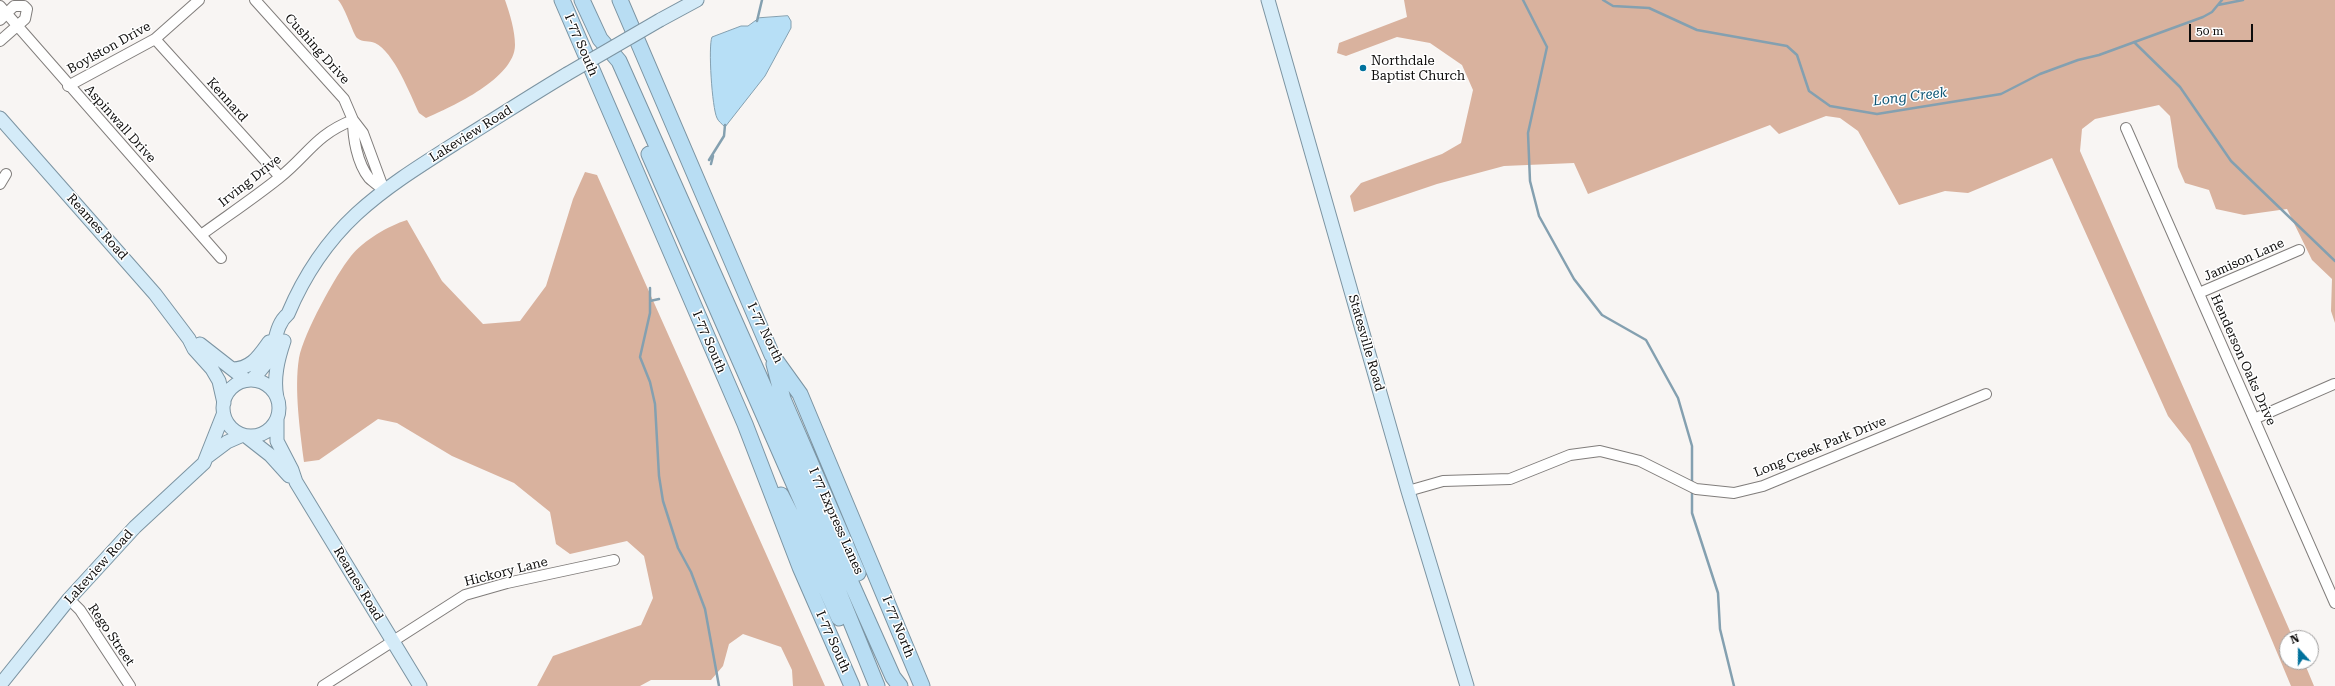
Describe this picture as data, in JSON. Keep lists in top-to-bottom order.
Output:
{
  "streets": {
    "highway": ["I-77 South", "I-77 North", "I 77 Express Lanes"],
    "main road": ["Lakeview Road", "Reames Road", "Statesville Road"],
    "street": [
      "Boylston Drive",
      "Cushing Drive",
      "Kennard",
      "Aspinwall Drive",
      "Irving Drive",
      "Jamison Lane",
      "Henderson Oaks Drive",
      "Long Creek Park Drive",
      "Hickory Lane",
      "Rego Street"
    ]
  },
  "crossings": [
    ["Boylston Drive", "Kennard"],
    ["Boylston Drive", "Aspinwall Drive"],
    ["Cushing Drive", "Lakeview Road"],
    ["Cushing Drive", "Irving Drive"],
    ["Kennard", "Irving Drive"],
    ["Aspinwall Drive", "Irving Drive"],
    ["Lakeview Road", "Reames Road"],
    ["Lakeview Road", "Rego Street"],
    ["Reames Road", "Hickory Lane"],
    ["Jamison Lane", "Henderson Oaks Drive"],
    ["I-77 North", "I 77 Express Lanes"],
    ["Statesville Road", "Long Creek Park Drive"]
  ],
  "water": ["Long Creek"],
  "places": ["Northdale Baptist Church"],
  "scale_bar": "50 m",
  "north": "top"
}
